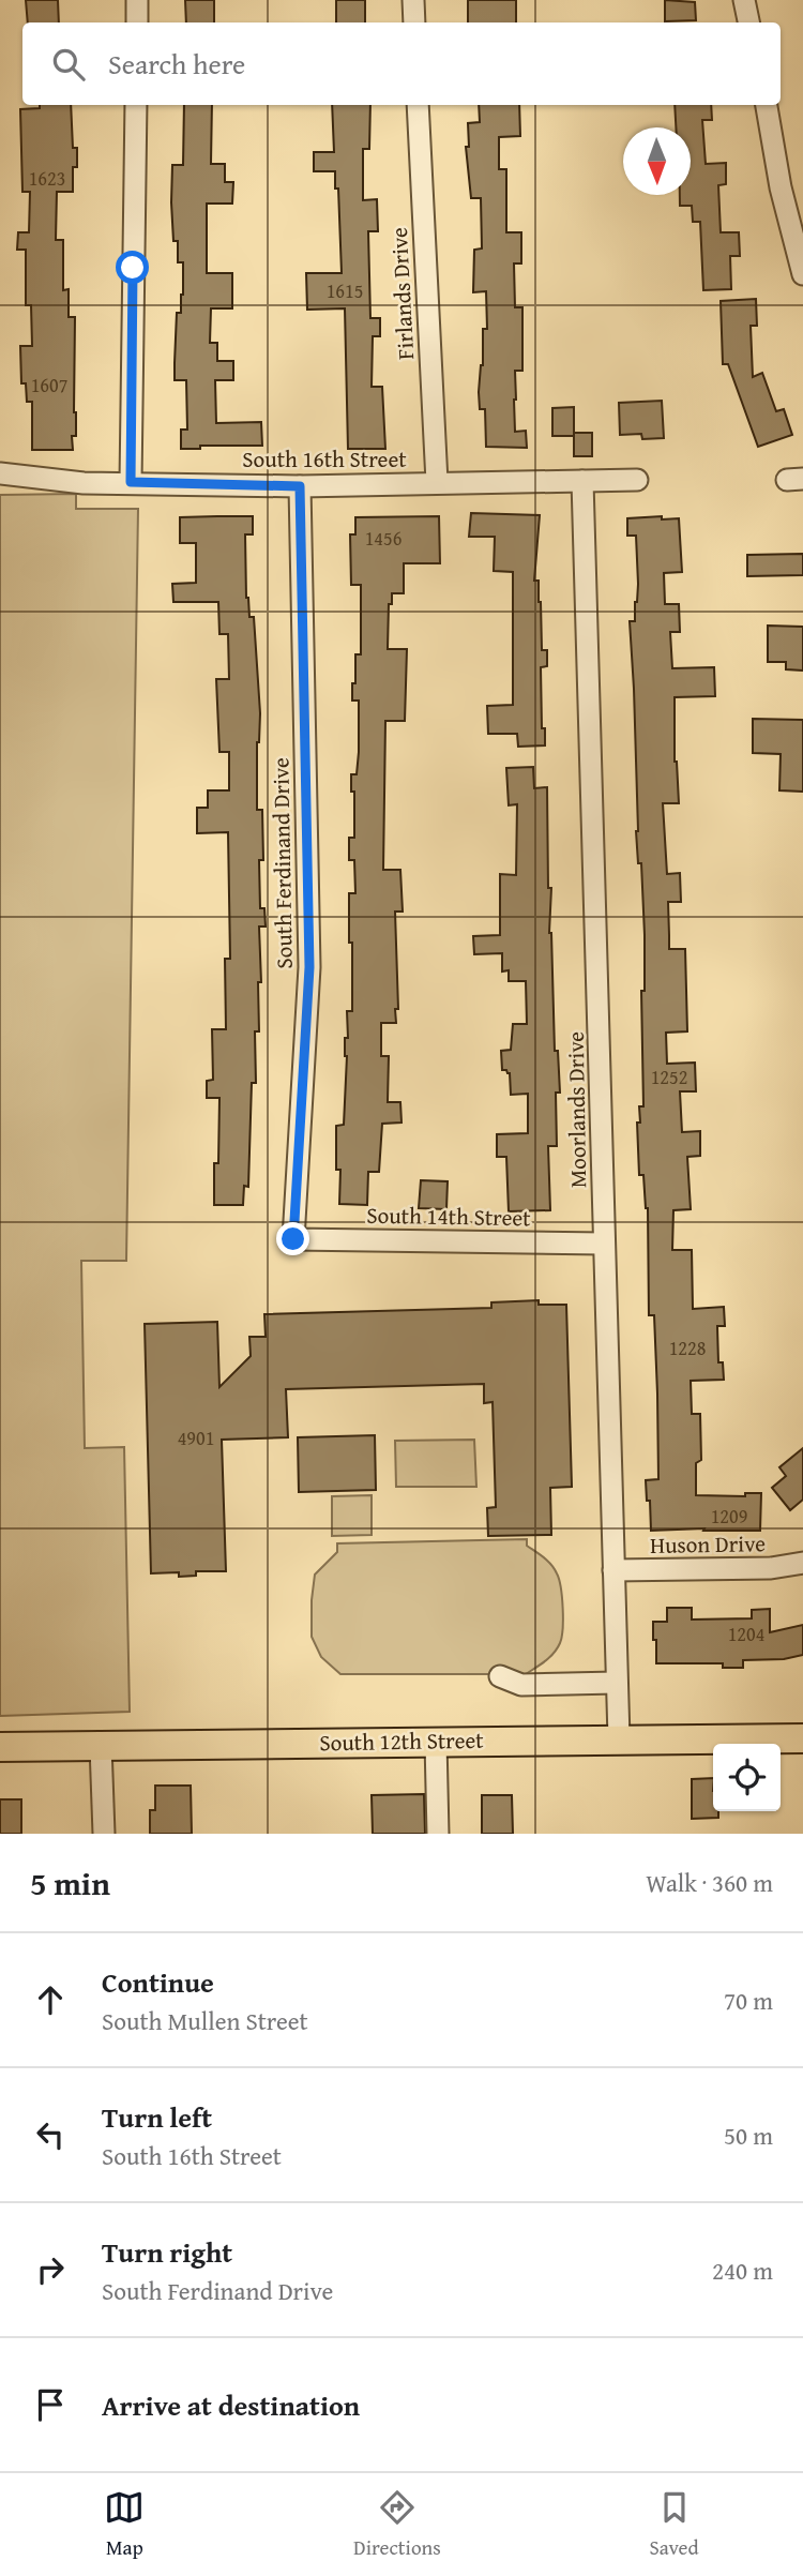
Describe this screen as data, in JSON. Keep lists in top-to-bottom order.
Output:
{
  "streets": {
    "main road": ["South 12th Street"],
    "street": [
      "Firlands Drive",
      "South 16th Street",
      "South Ferdinand Drive",
      "Moorlands Drive",
      "South 14th Street",
      "Huson Drive"
    ]
  },
  "crossings": [
    ["Firlands Drive", "South 16th Street"],
    ["South 16th Street", "South Ferdinand Drive"],
    ["South 16th Street", "Moorlands Drive"],
    ["South Ferdinand Drive", "South 14th Street"],
    ["Moorlands Drive", "South 14th Street"],
    ["Moorlands Drive", "Huson Drive"],
    ["Moorlands Drive", "South 12th Street"]
  ],
  "house_numbers": [
    "1623",
    "1615",
    "1607",
    "1456",
    "1252",
    "1228",
    "4901",
    "1209",
    "1204"
  ],
  "north": "bottom",
  "page": {
    "search": "Search here",
    "heading": ["5 min", "Walk · 360 m"],
    "list": [
      ["Continue", "South Mullen Street", "70 m"],
      ["Turn left", "South 16th Street", "50 m"],
      ["Turn right", "South Ferdinand Drive", "240 m"],
      "Arrive at destination"
    ],
    "nav": ["Map", "Directions", "Saved"]
  }
}
